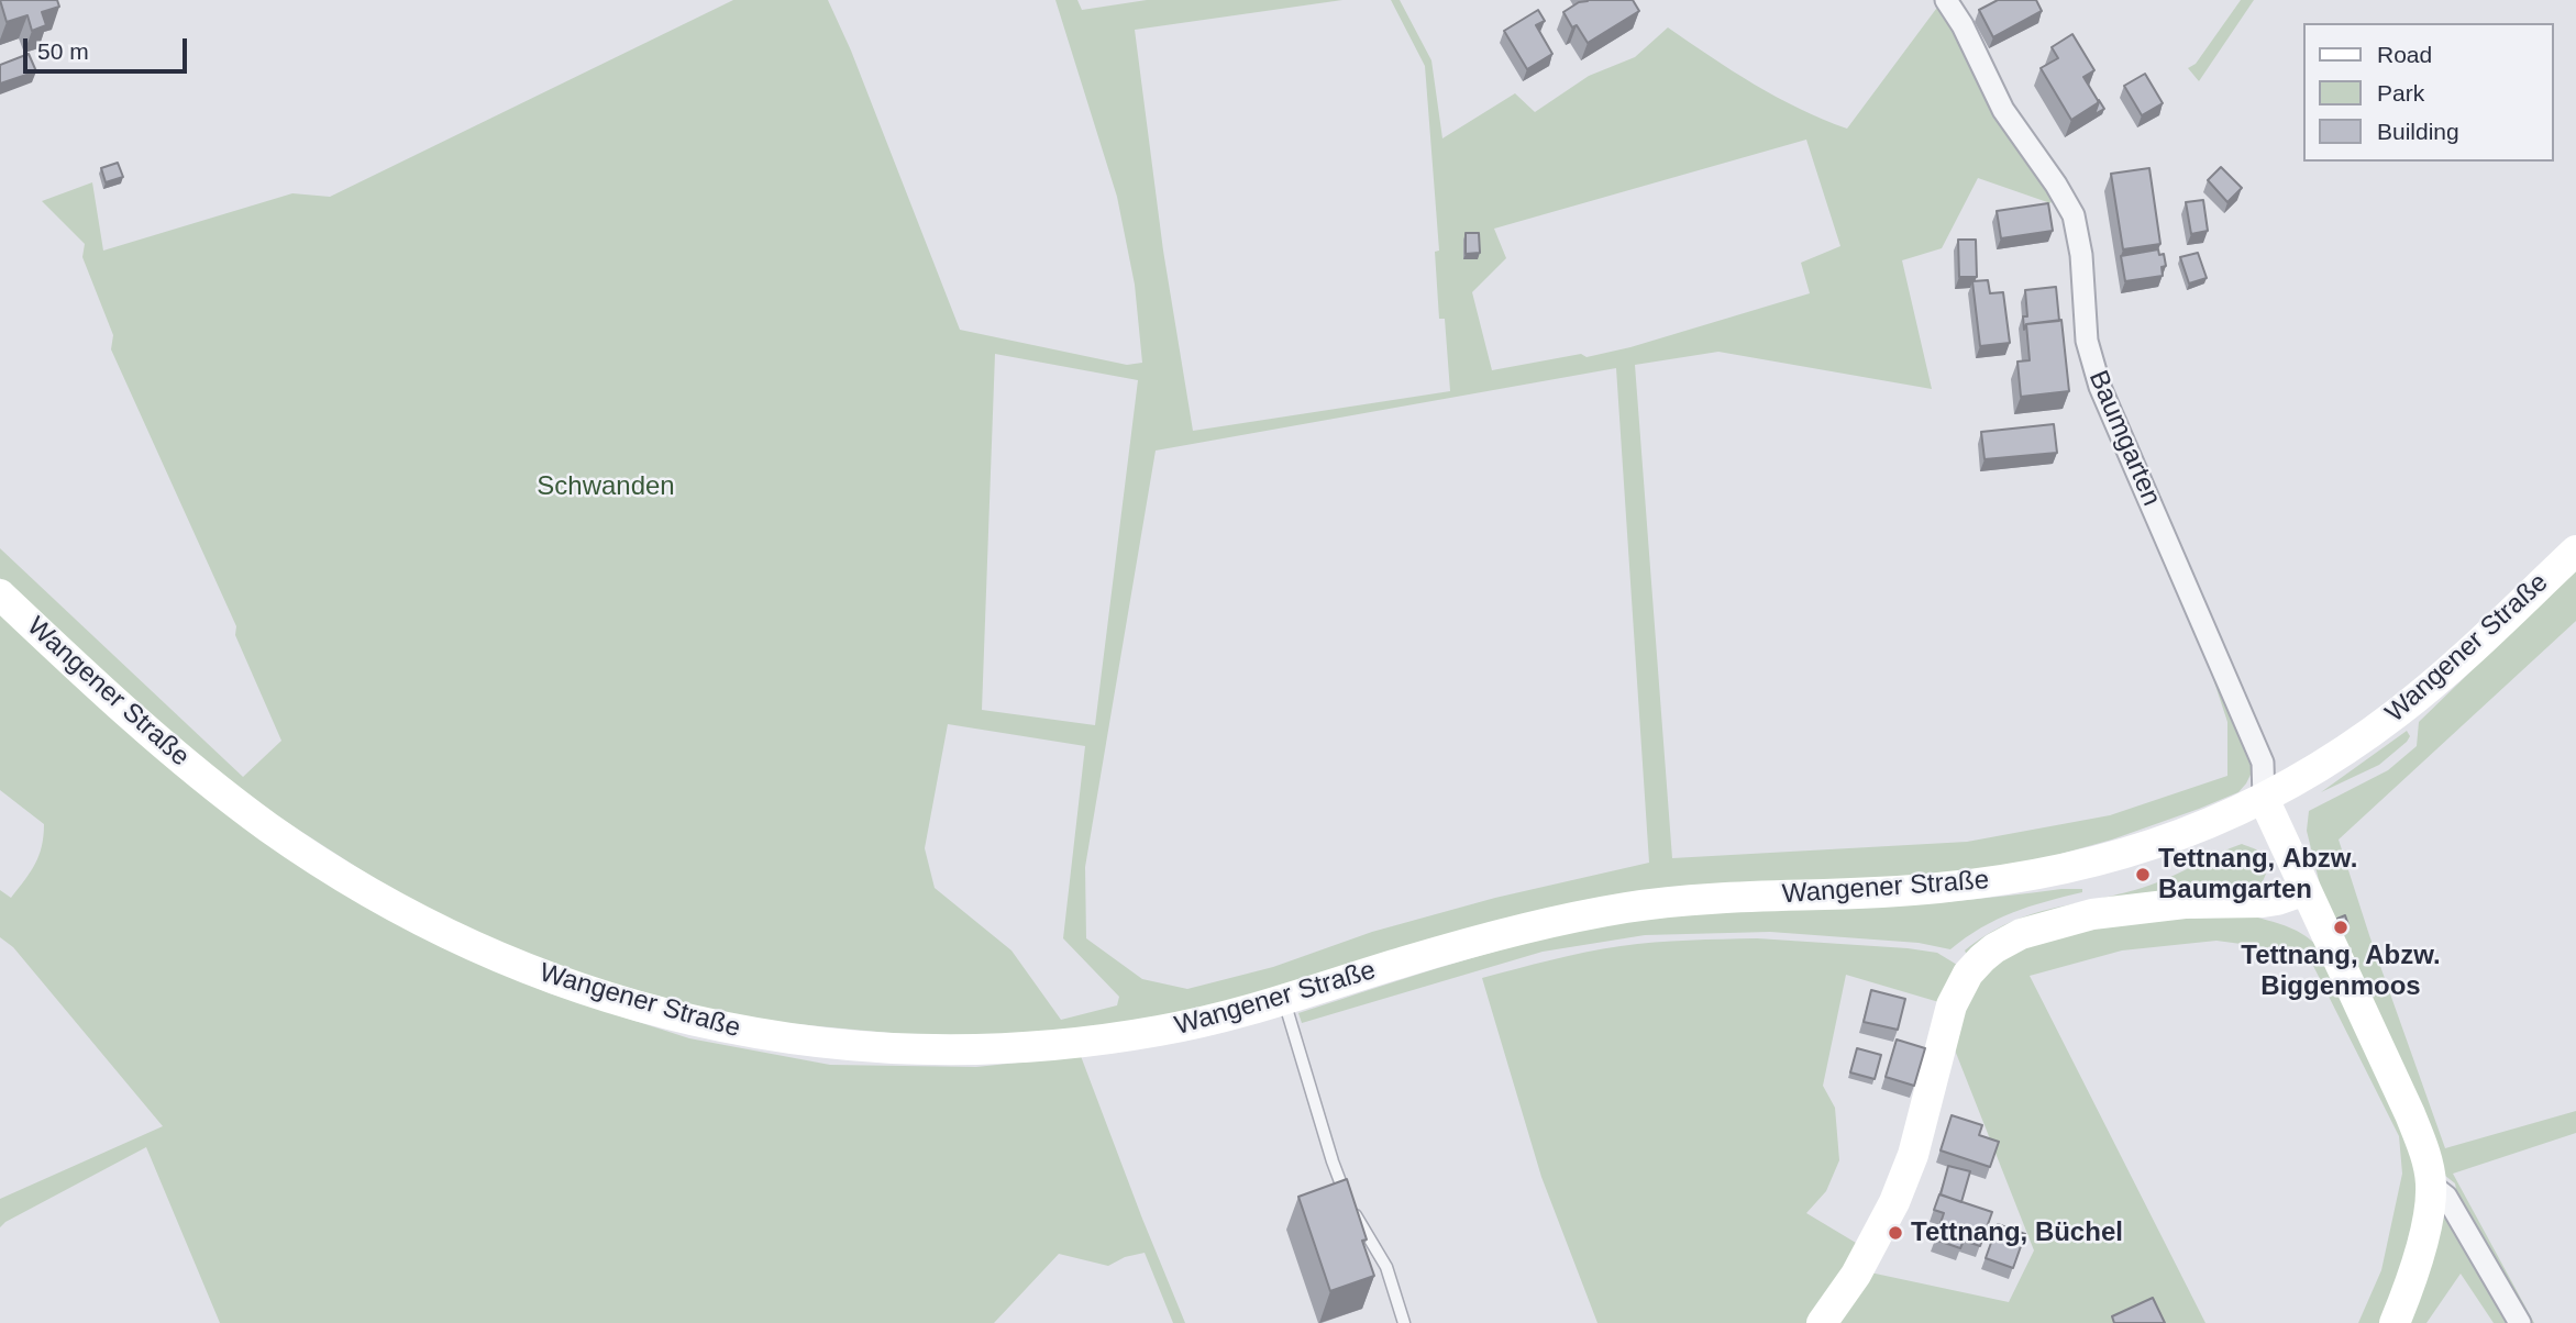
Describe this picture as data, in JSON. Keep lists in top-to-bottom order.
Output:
{
  "streets": {
    "main road": ["Wangener Straße"],
    "street": ["Baumgarten"]
  },
  "crossings": [
    ["Baumgarten", "Wangener Straße"]
  ],
  "parks": ["Schwanden"],
  "places": ["Tettnang, Abzw. Baumgarten", "Tettnang, Abzw. Biggenmoos", "Tettnang, Büchel"],
  "legend": ["Road", "Park", "Building"],
  "scale_bar": "50 m"
}
